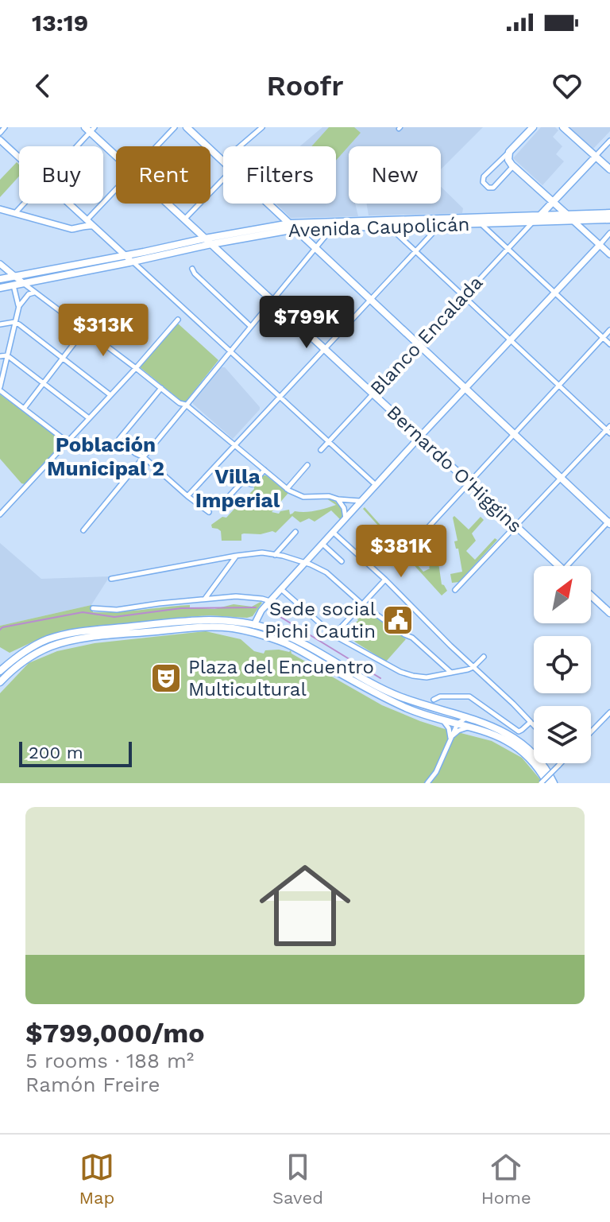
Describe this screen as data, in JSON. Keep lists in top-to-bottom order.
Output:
{
  "streets": {
    "main road": ["Avenida Caupolicán", "Bernardo O'Higgins"],
    "street": ["Blanco Encalada"]
  },
  "crossings": [
    ["Avenida Caupolicán", "Blanco Encalada"],
    ["Avenida Caupolicán", "Bernardo O'Higgins"],
    ["Blanco Encalada", "Bernardo O'Higgins"]
  ],
  "districts": ["Población Municipal 2", "Villa Imperial"],
  "places": {
    "public building": ["Sede social Pichi Cautin"],
    "theatre": ["Plaza del Encuentro Multicultural"]
  },
  "scale_bar": "200 m",
  "north": "top right",
  "page": {
    "status": "13:19",
    "header": "Roofr",
    "chip": [
      "Buy",
      "Rent",
      "Filters",
      "New"
    ],
    "price": ["$799K", "$313K", "$381K"],
    "scale": "200 m",
    "list": [
      {
        "name": "$799,000/mo",
        "note": "5 rooms · 188 m² · Ramón Freire"
      }
    ],
    "tabs": ["Map", "Saved", "Home"]
  }
}
